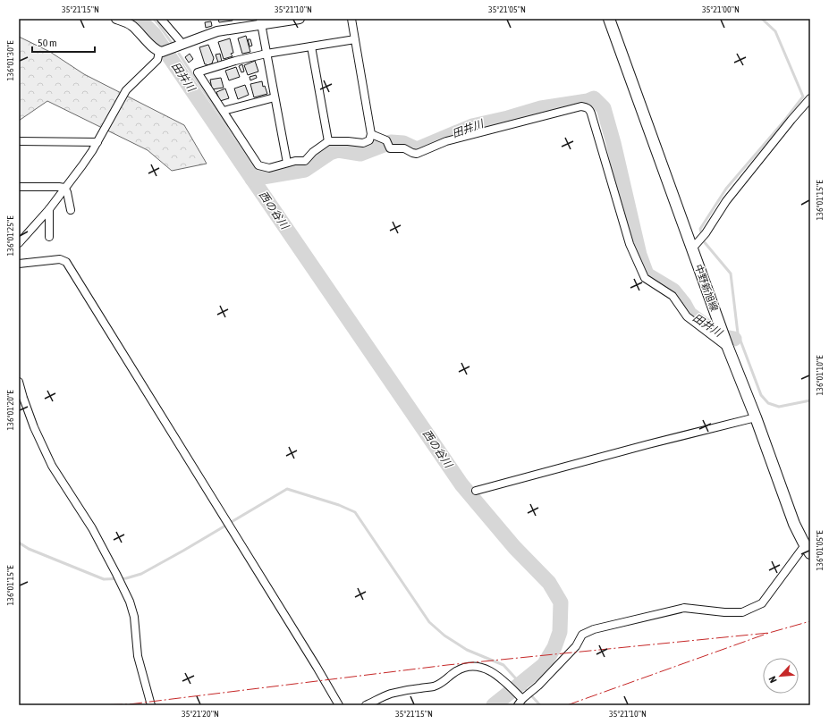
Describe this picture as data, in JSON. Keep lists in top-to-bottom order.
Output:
{
  "streets": {
    "main road": ["中野新旭線"]
  },
  "water": ["田井川", "西の谷川"],
  "scale_bar": "50 m",
  "north": "bottom left",
  "coordinates": [
    "35°21'15\"N",
    "35°21'10\"N",
    "35°21'05\"N",
    "35°21'00\"N",
    "136°01'30\"E",
    "136°01'15\"E",
    "136°01'25\"E",
    "136°01'10\"E",
    "136°01'20\"E",
    "136°01'05\"E",
    "35°21'20\"N"
  ]
}
